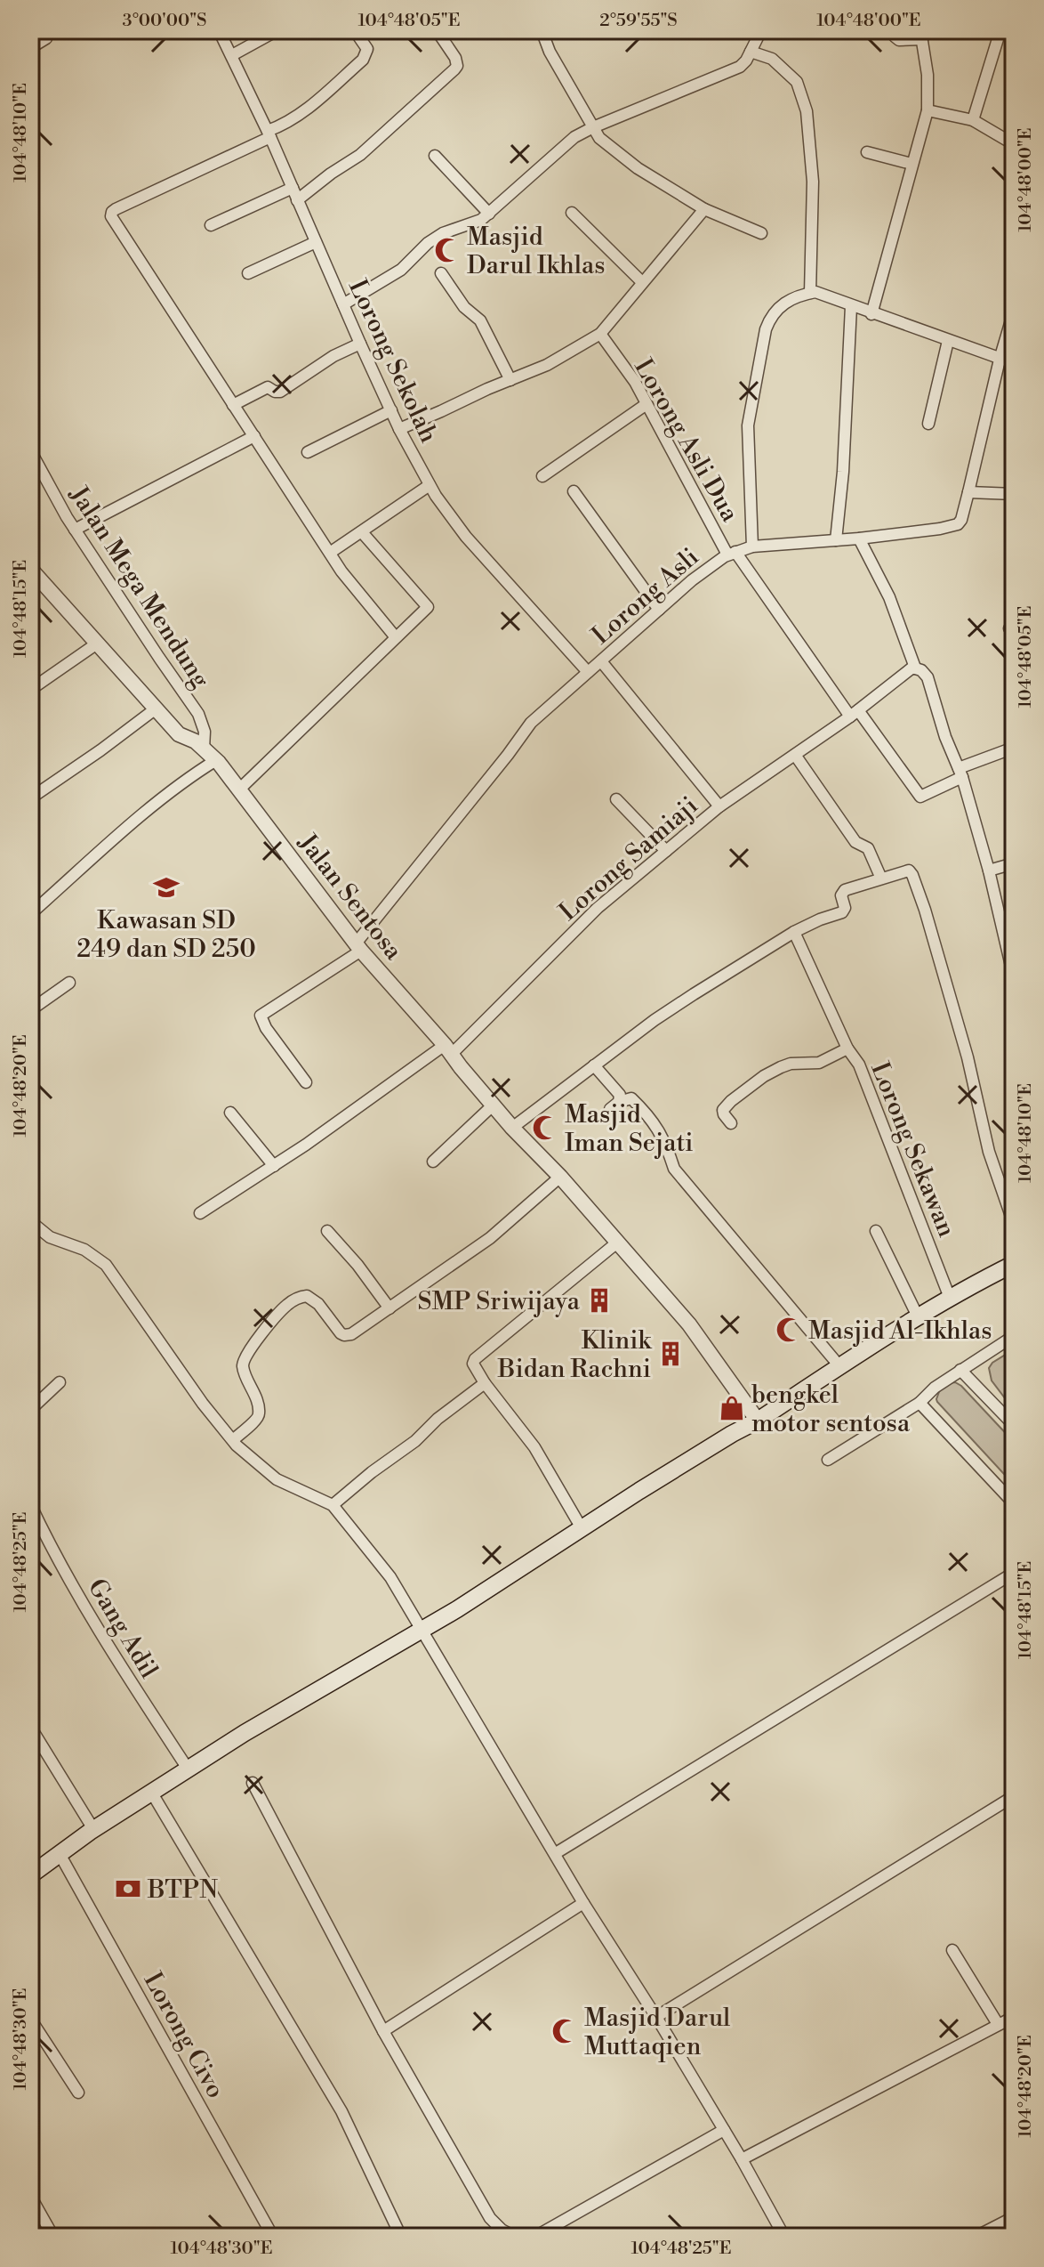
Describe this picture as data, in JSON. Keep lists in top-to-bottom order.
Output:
{
  "streets": {
    "street": [
      "Lorong Sekolah",
      "Lorong Asli Dua",
      "Jalan Mega Mendung",
      "Lorong Asli",
      "Lorong Samiaji",
      "Jalan Sentosa",
      "Lorong Sekawan",
      "Gang Adil",
      "Lorong Civo"
    ]
  },
  "crossings": [
    ["Lorong Sekolah", "Lorong Asli"],
    ["Lorong Asli Dua", "Lorong Asli"],
    ["Lorong Asli Dua", "Lorong Samiaji"],
    ["Jalan Mega Mendung", "Jalan Sentosa"],
    ["Lorong Asli", "Jalan Sentosa"],
    ["Lorong Samiaji", "Jalan Sentosa"]
  ],
  "places": {
    "mosque": [
      "Masjid Darul Ikhlas",
      "Masjid Iman Sejati",
      "Masjid Al-Ikhlas",
      "Masjid Darul Muttaqien"
    ],
    "school or university": ["Kawasan SD 249 dan SD 250"],
    "building": ["SMP Sriwijaya", "Klinik Bidan Rachni"],
    "shop": ["bengkel motor sentosa"],
    "bank": ["BTPN"]
  },
  "coordinates": [
    "3°00'00\"S",
    "104°48'05\"E",
    "2°59'55\"S",
    "104°48'00\"E",
    "104°48'10\"E",
    "104°48'15\"E",
    "104°48'20\"E",
    "104°48'25\"E",
    "104°48'30\"E"
  ]
}
